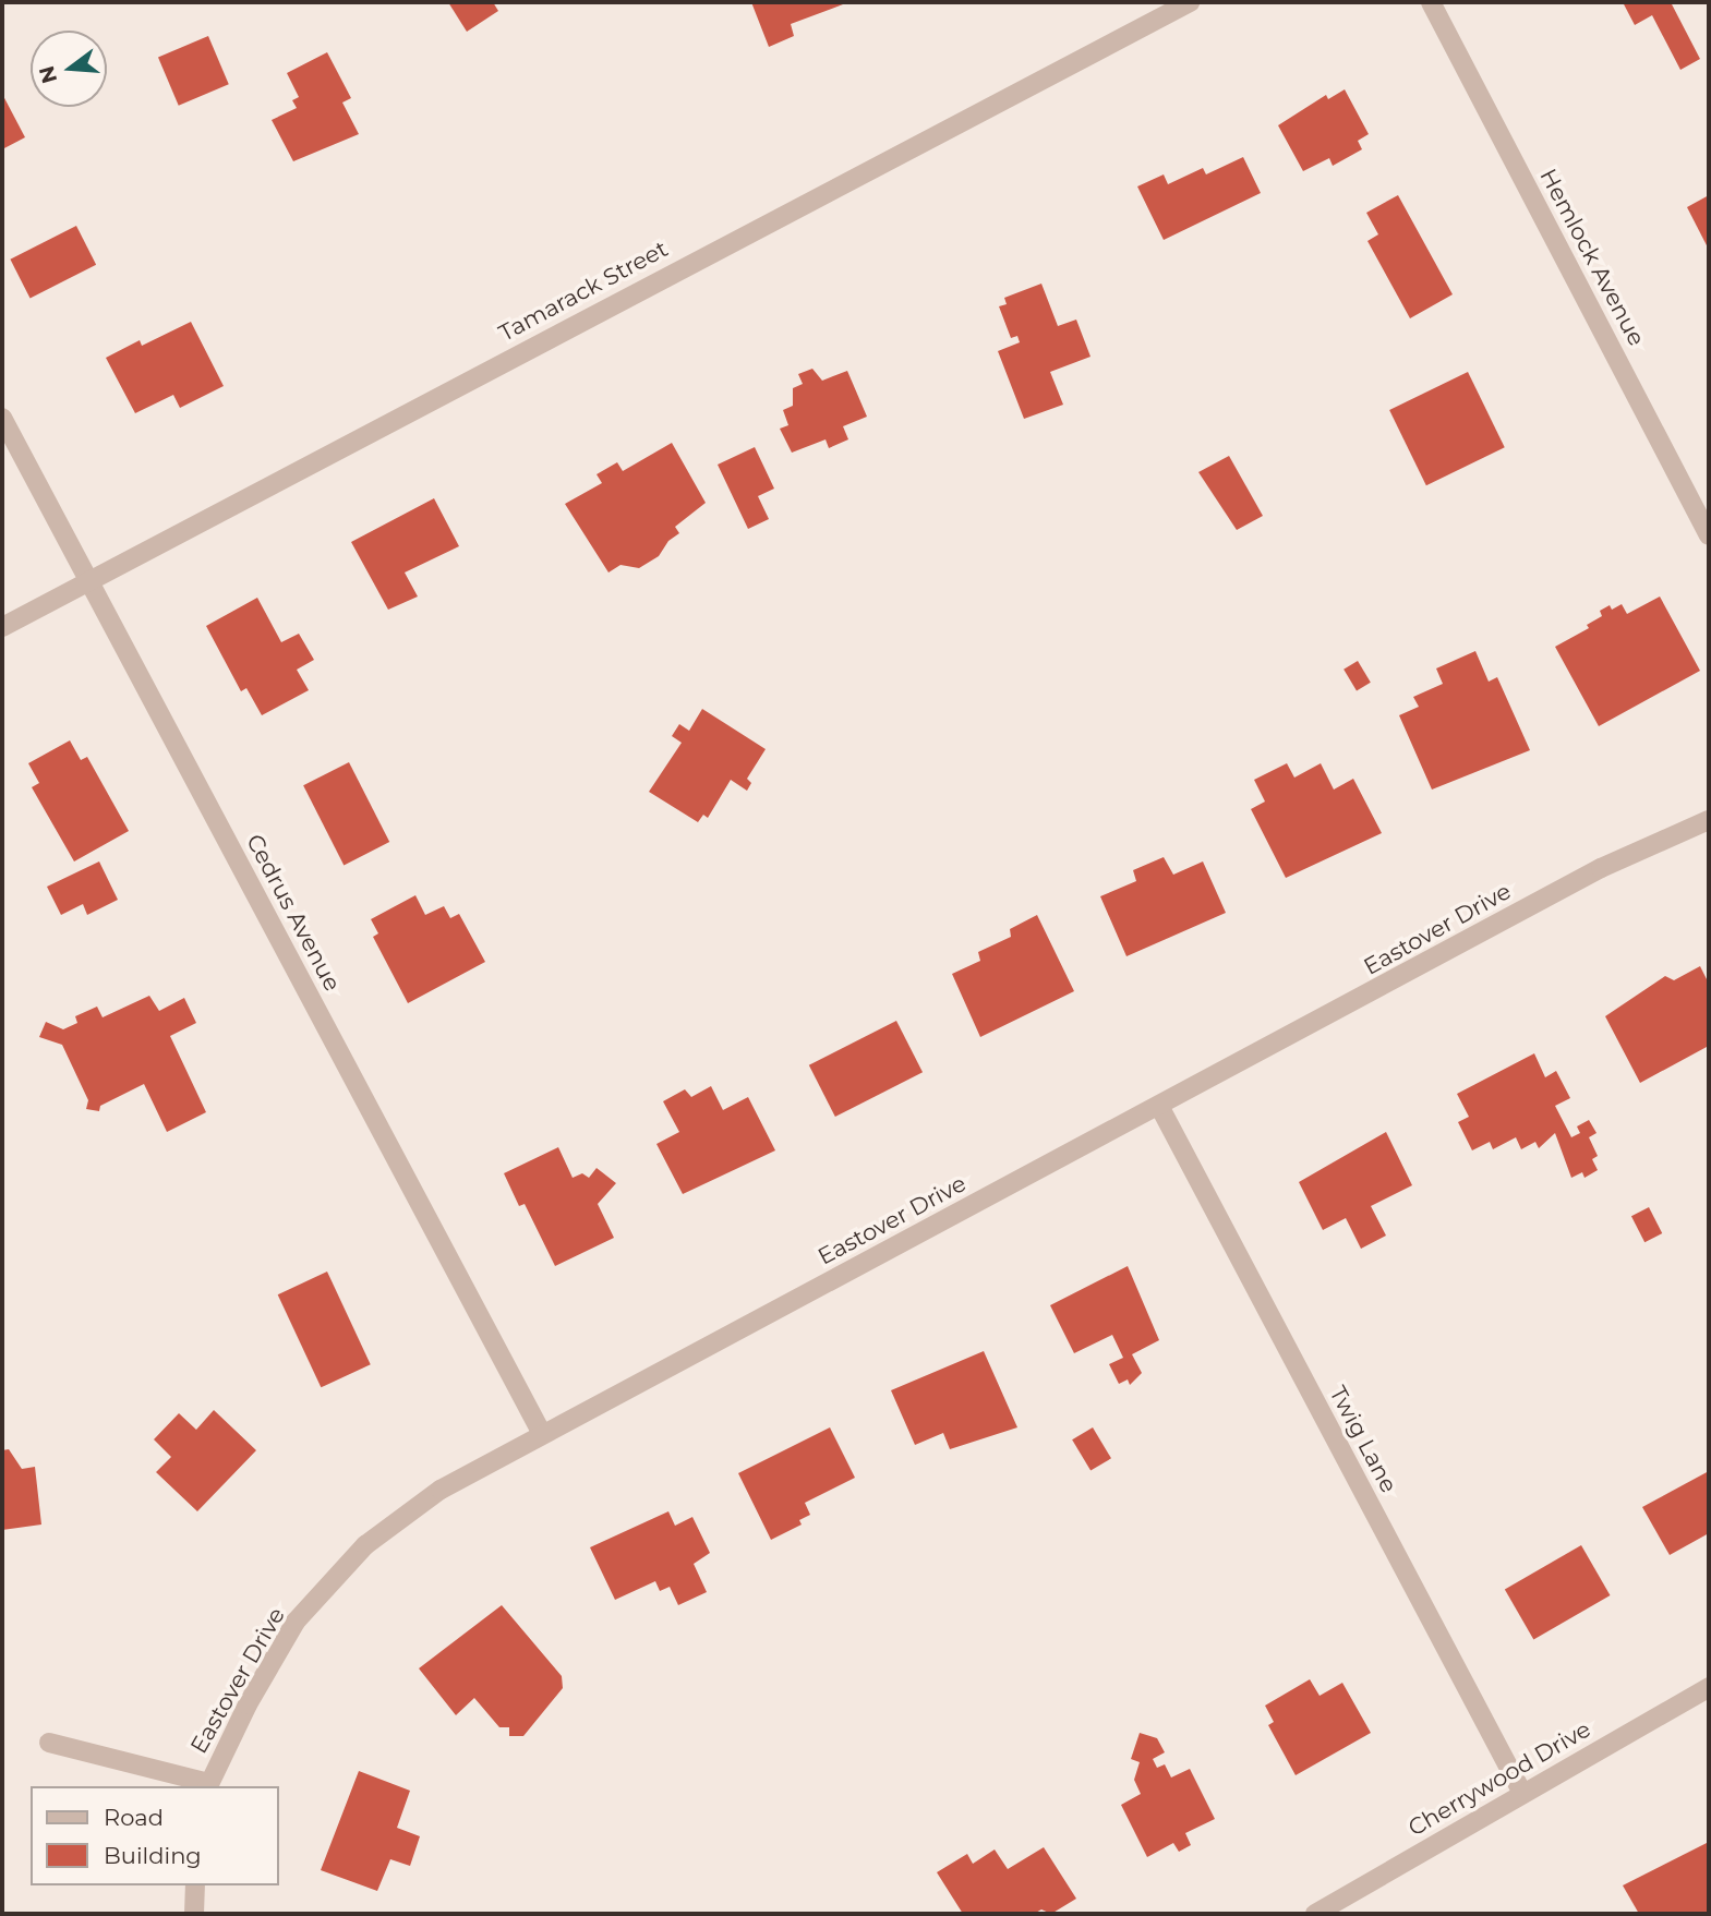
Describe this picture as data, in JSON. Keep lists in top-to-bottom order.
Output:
{
  "streets": {
    "street": [
      "Hemlock Avenue",
      "Tamarack Street",
      "Cedrus Avenue",
      "Eastover Drive",
      "Twig Lane",
      "Cherrywood Drive"
    ]
  },
  "crossings": [
    ["Tamarack Street", "Cedrus Avenue"],
    ["Cedrus Avenue", "Eastover Drive"],
    ["Eastover Drive", "Twig Lane"],
    ["Twig Lane", "Cherrywood Drive"]
  ],
  "legend": ["Road", "Building"],
  "north": "left"
}
